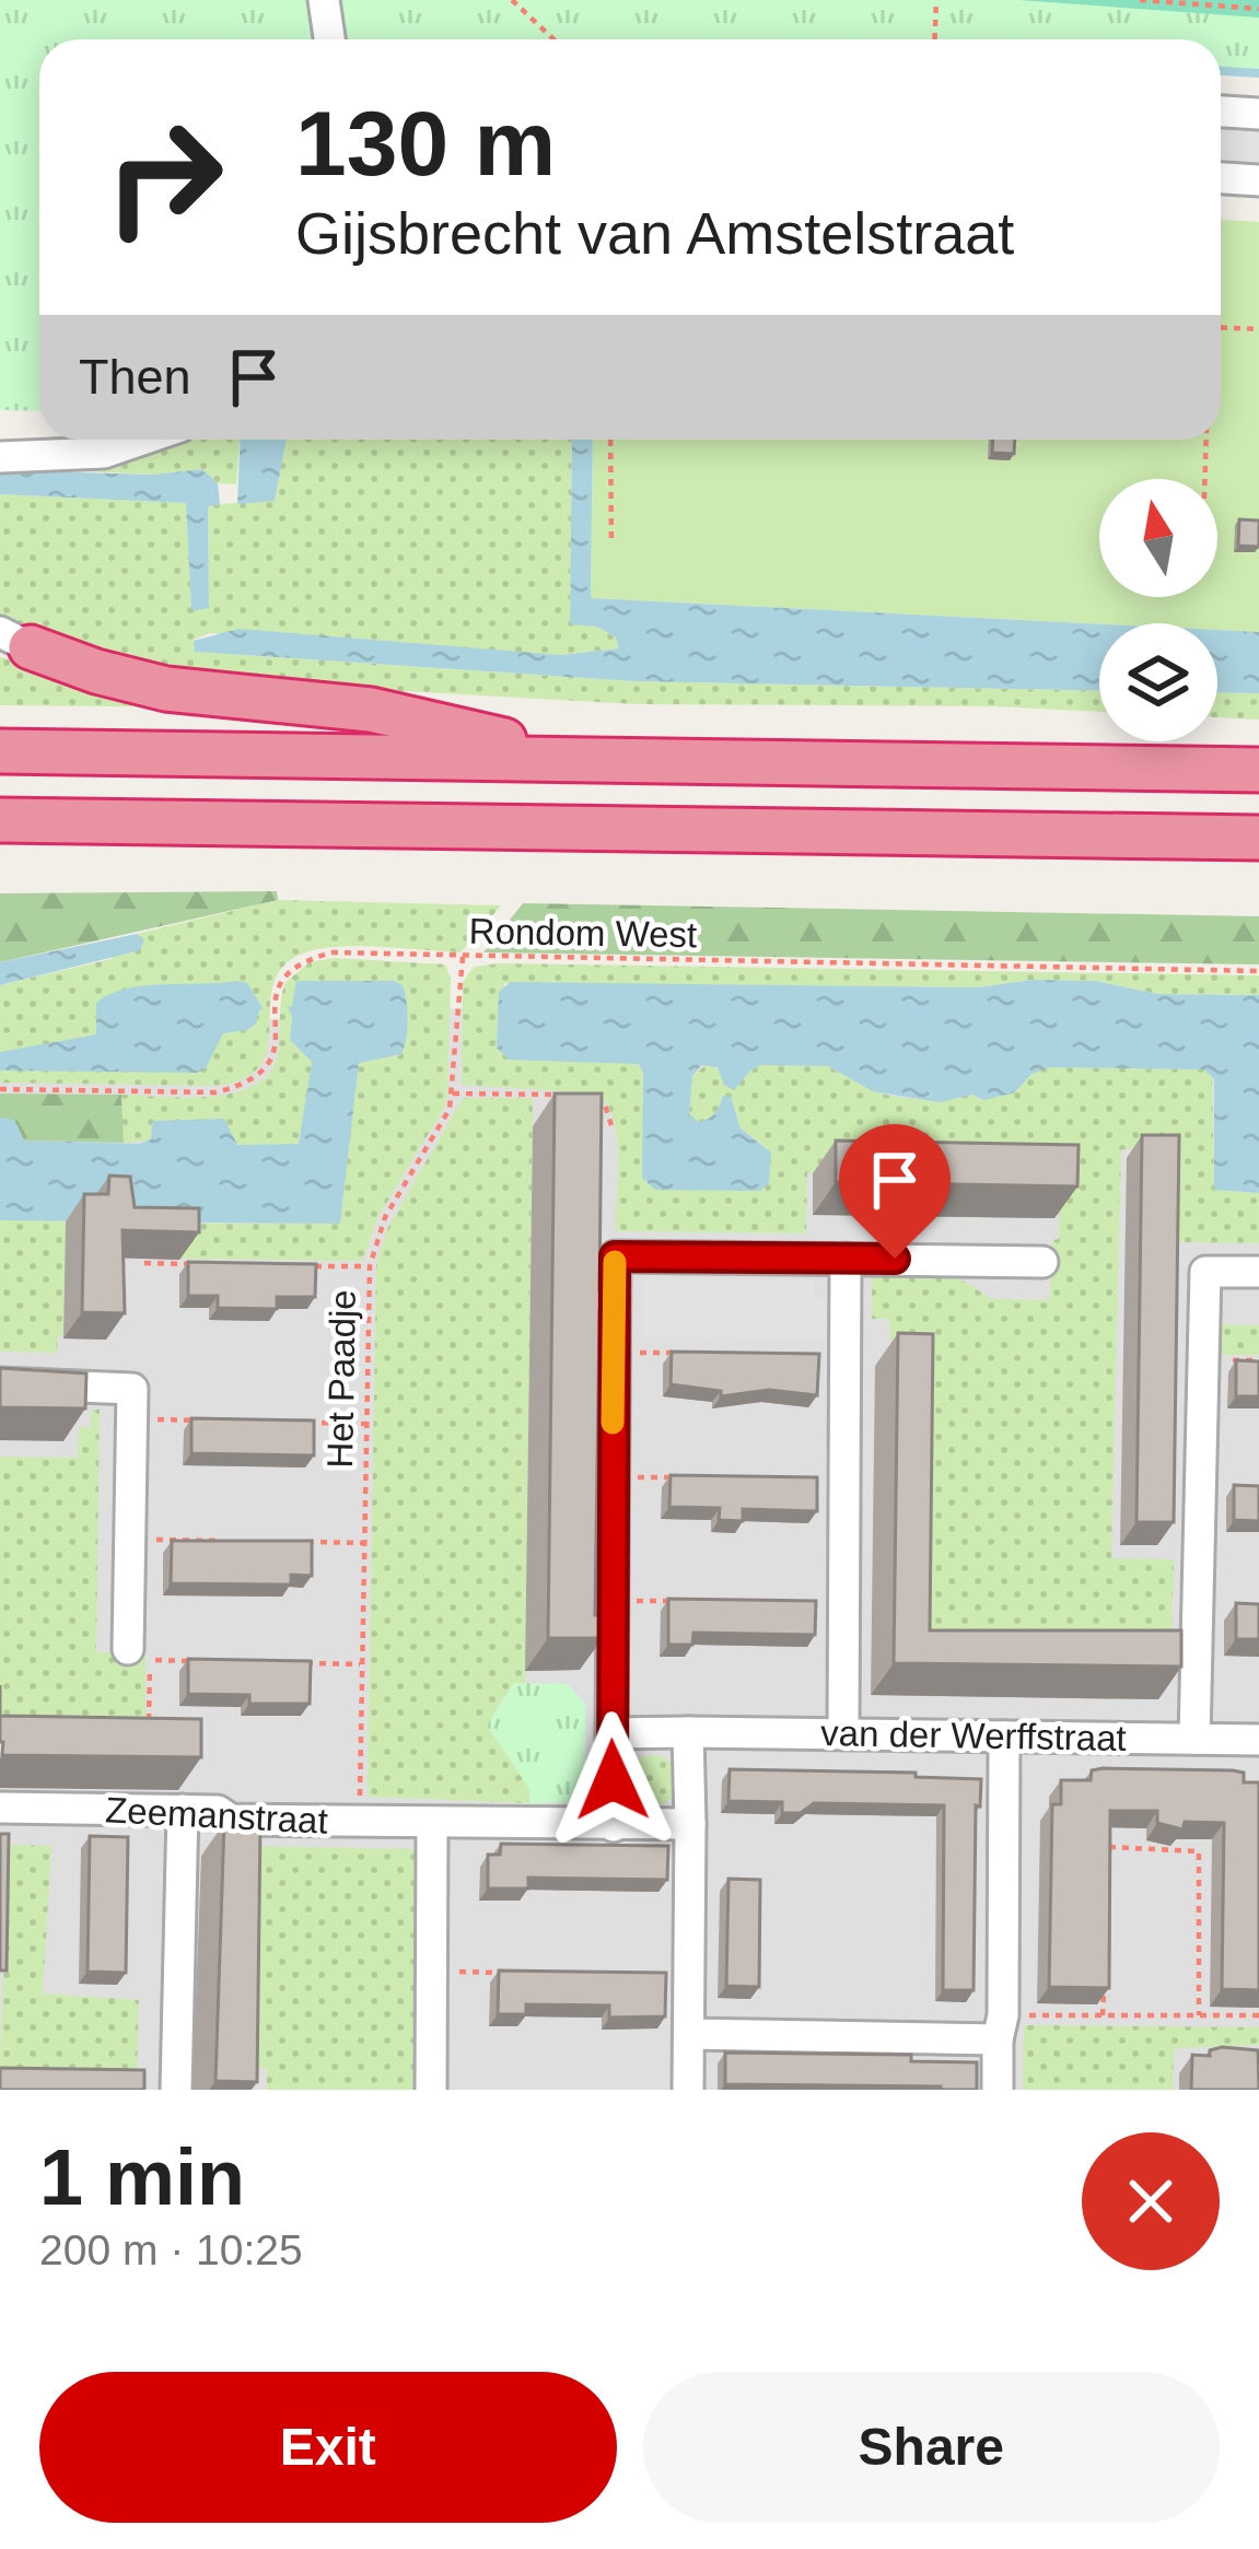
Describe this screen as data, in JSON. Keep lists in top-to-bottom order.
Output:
{
  "streets": {
    "street": ["van der Werffstraat", "Zeemanstraat"],
    "path": ["Rondom West", "Het Paadje"]
  },
  "crossings": [
    ["Rondom West", "Het Paadje"],
    ["Het Paadje", "Zeemanstraat"]
  ],
  "north": "top",
  "page": {
    "turn": ["130 m", "Gijsbrecht van Amstelstraat"],
    "then": "Then",
    "heading": ["1 min", "200 m · 10:25"],
    "buttons": ["Exit", "Share"]
  }
}
